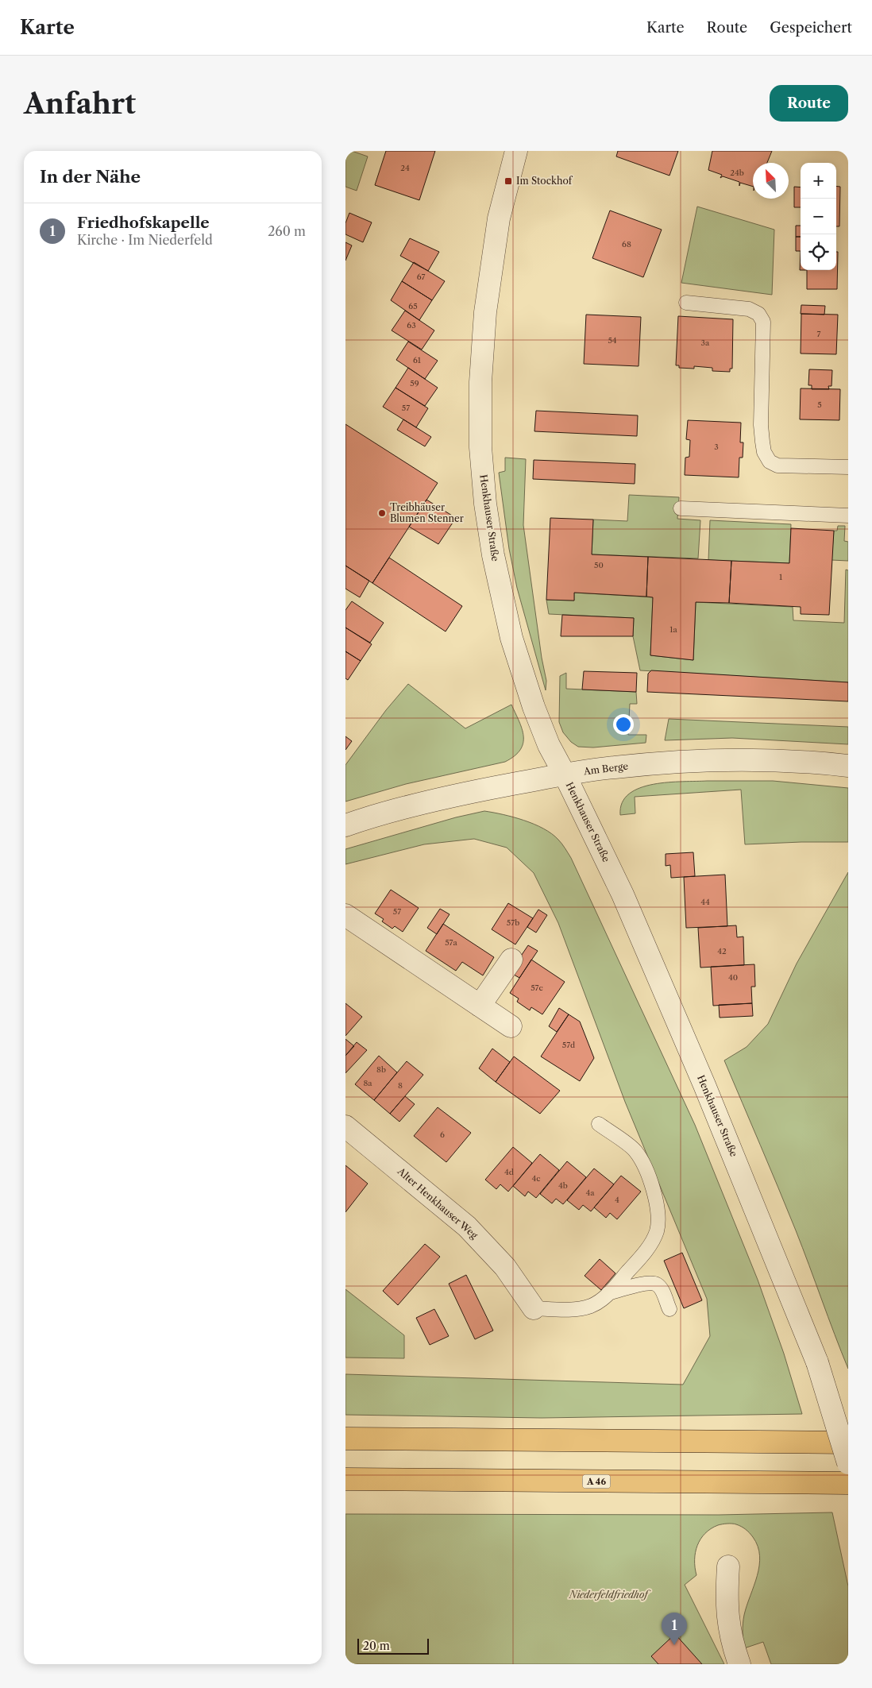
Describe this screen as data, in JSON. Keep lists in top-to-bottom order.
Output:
{
  "streets": {
    "highway": ["A 46"],
    "street": ["Henkhauser Straße", "Am Berge", "Alter Henkhauser Weg"]
  },
  "crossings": [
    ["Henkhauser Straße", "Am Berge"]
  ],
  "parks": ["Niederfeldfriedhof"],
  "places": {
    "transit": ["Im Stockhof"],
    "other": ["Treibhäuser Blumen Stenner"]
  },
  "house_numbers": [
    "24",
    "24b",
    "68",
    "67",
    "65",
    "63",
    "7",
    "54",
    "3a",
    "61",
    "59",
    "5",
    "57",
    "3",
    "50",
    "1",
    "1a",
    "44",
    "57",
    "57b",
    "57a",
    "42",
    "40",
    "57c",
    "57d",
    "8b",
    "8a",
    "8",
    "6",
    "4d",
    "4c",
    "4b",
    "4a",
    "4"
  ],
  "scale_bar": "20 m",
  "north": "top left",
  "page": {
    "header": "Karte",
    "nav": ["Karte", "Route", "Gespeichert"],
    "buttons": "Route",
    "title": "Anfahrt",
    "heading": "In der Nähe",
    "map_buttons": ["+", "−"],
    "list": [
      {
        "mark": "1",
        "name": "Friedhofskapelle",
        "note": "Kirche · Im Niederfeld",
        "value": "260 m"
      }
    ],
    "pins": "1",
    "scale": "20 m"
  }
}
